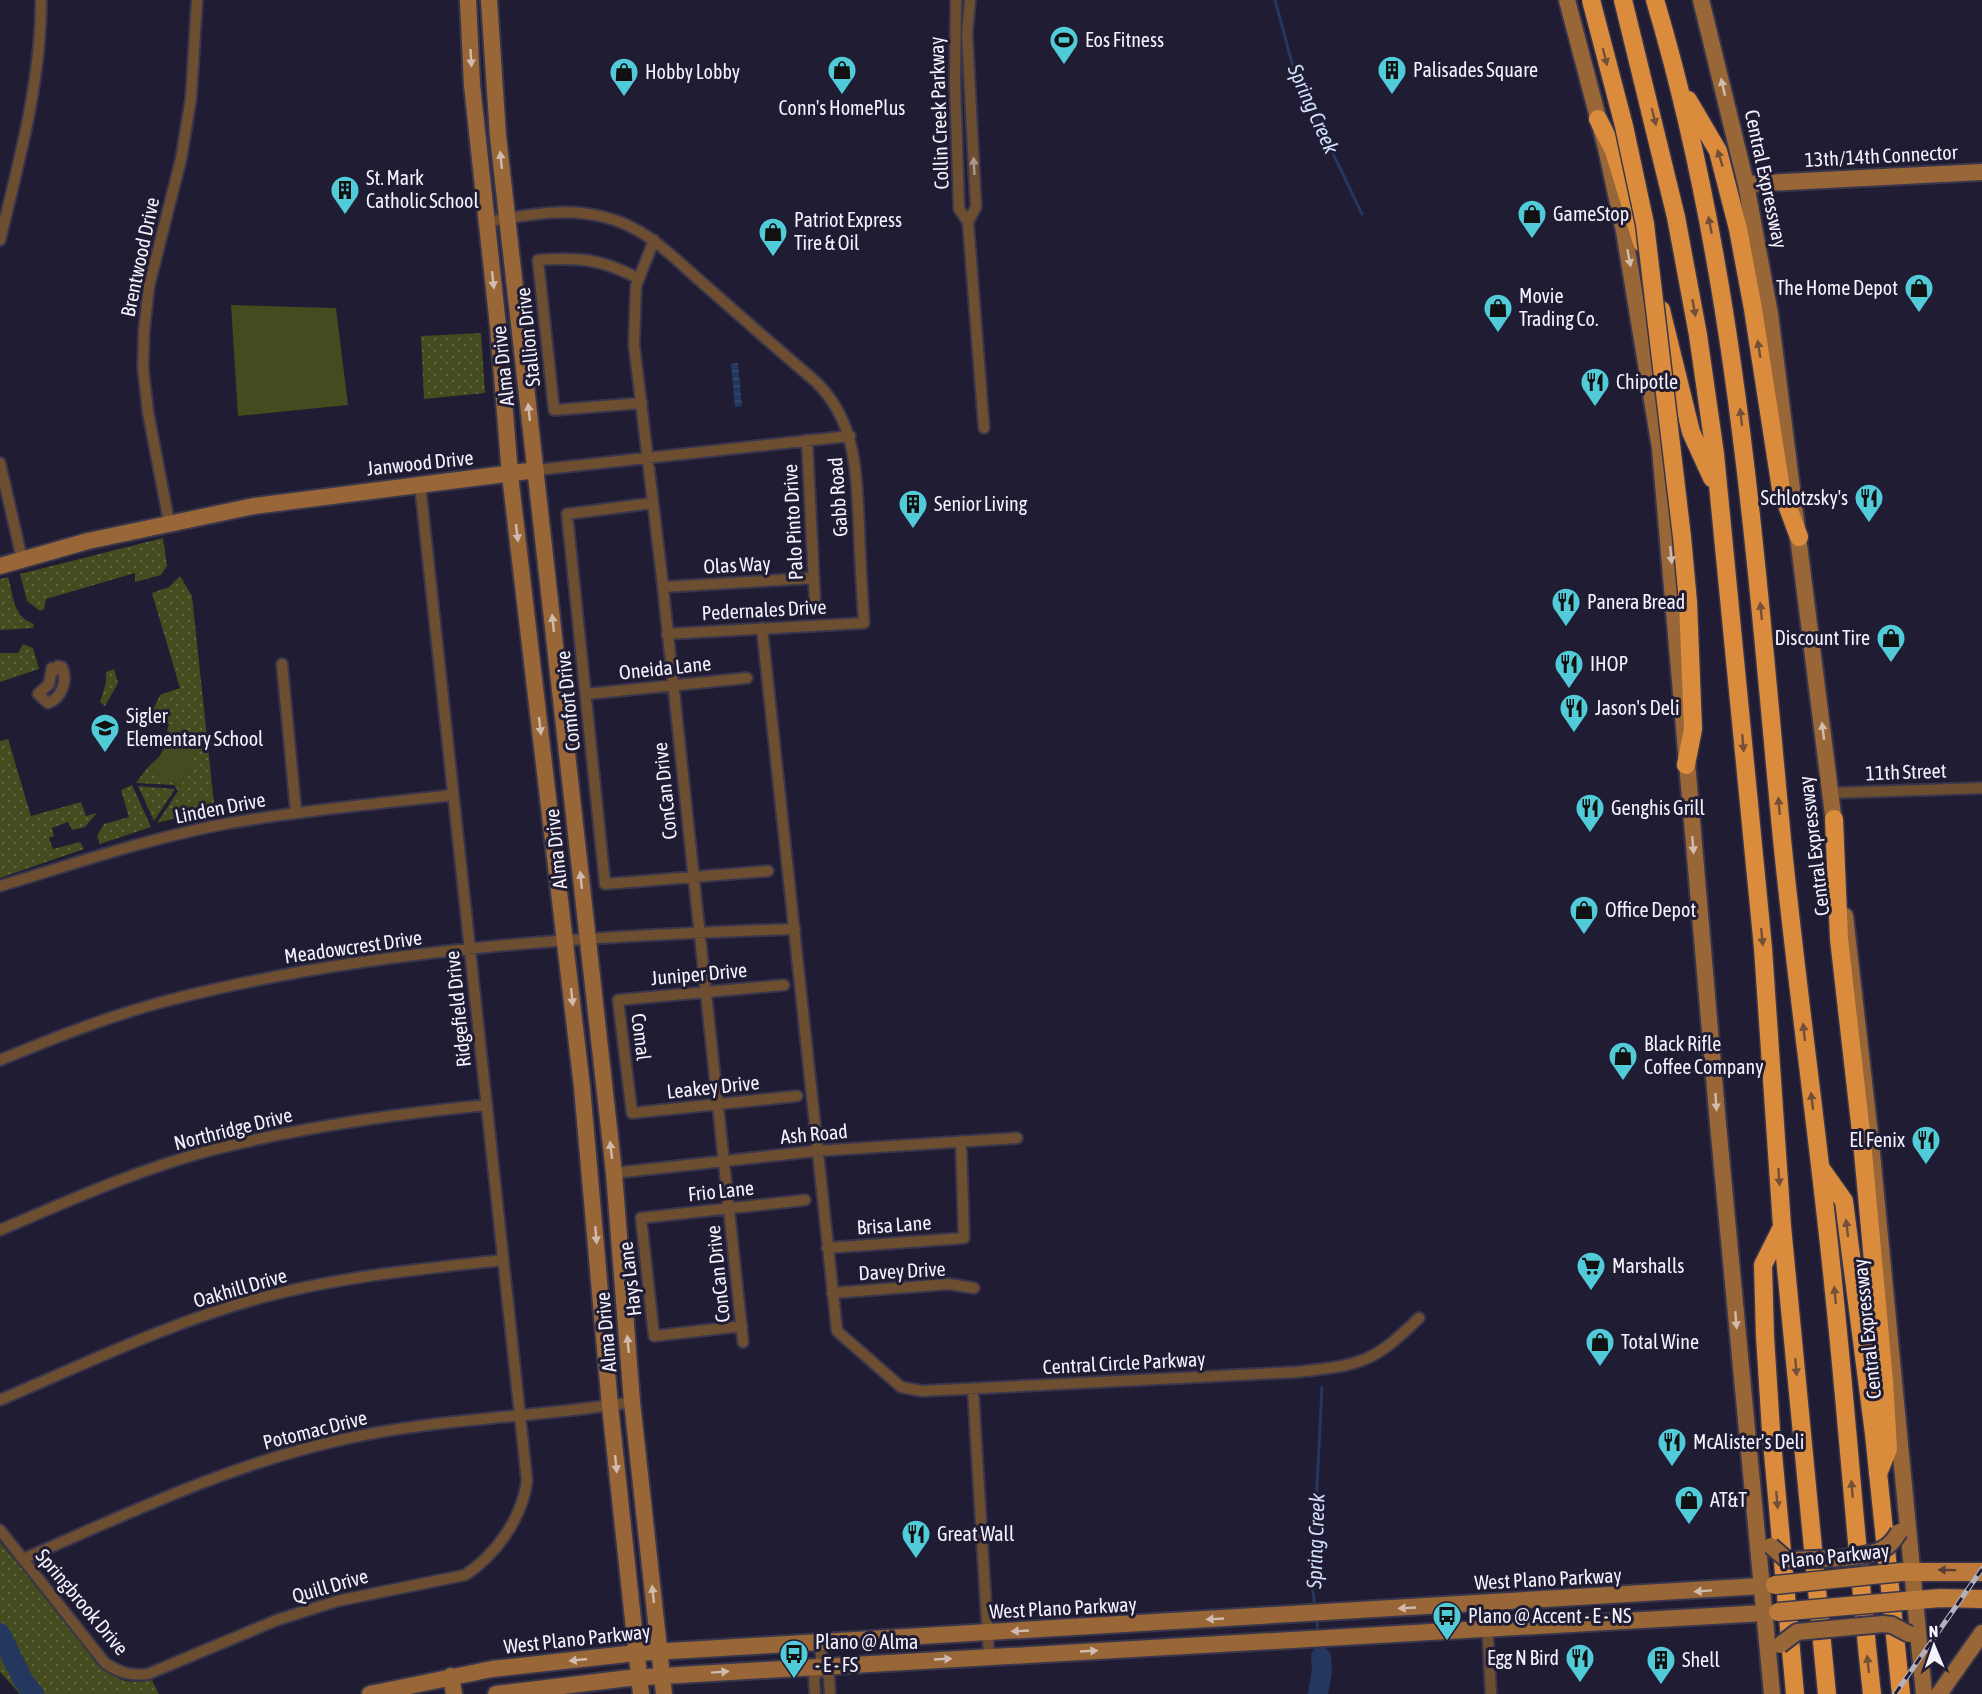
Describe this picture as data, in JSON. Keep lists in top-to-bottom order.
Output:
{
  "streets": {
    "highway": ["Central Expressway"],
    "main road": [
      "13th/14th Connector",
      "Alma Drive",
      "Janwood Drive",
      "Plano Parkway",
      "West Plano Parkway"
    ],
    "street": [
      "Collin Creek Parkway",
      "Brentwood Drive",
      "Stallion Drive",
      "Gabb Road",
      "Palo Pinto Drive",
      "Olas Way",
      "Pedernales Drive",
      "Oneida Lane",
      "Comfort Drive",
      "11th Street",
      "ConCan Drive",
      "Linden Drive",
      "Meadowcrest Drive",
      "Juniper Drive",
      "Ridgefield Drive",
      "Comal",
      "Leakey Drive",
      "Northridge Drive",
      "Ash Road",
      "Frio Lane",
      "Brisa Lane",
      "Davey Drive",
      "Hays Lane",
      "Oakhill Drive",
      "Central Circle Parkway",
      "Potomac Drive",
      "Quill Drive",
      "Springbrook Drive"
    ]
  },
  "crossings": [
    ["13th/14th Connector", "Central Expressway"],
    ["Central Expressway", "11th Street"],
    ["Central Expressway", "Plano Parkway"],
    ["Brentwood Drive", "Janwood Drive"],
    ["Stallion Drive", "ConCan Drive"],
    ["Alma Drive", "Janwood Drive"],
    ["Alma Drive", "Meadowcrest Drive"],
    ["Alma Drive", "Ash Road"],
    ["Alma Drive", "Potomac Drive"],
    ["Alma Drive", "West Plano Parkway"],
    ["Janwood Drive", "Gabb Road"],
    ["Janwood Drive", "Palo Pinto Drive"],
    ["Janwood Drive", "ConCan Drive"],
    ["Janwood Drive", "Ridgefield Drive"],
    ["Gabb Road", "Pedernales Drive"],
    ["Gabb Road", "ConCan Drive"],
    ["Palo Pinto Drive", "Olas Way"],
    ["Olas Way", "ConCan Drive"],
    ["Pedernales Drive", "ConCan Drive"],
    ["Oneida Lane", "Comfort Drive"],
    ["Oneida Lane", "ConCan Drive"],
    ["Comfort Drive", "ConCan Drive"],
    ["ConCan Drive", "Meadowcrest Drive"],
    ["ConCan Drive", "Juniper Drive"],
    ["ConCan Drive", "Leakey Drive"],
    ["ConCan Drive", "Ash Road"],
    ["ConCan Drive", "Frio Lane"],
    ["ConCan Drive", "Hays Lane"],
    ["Linden Drive", "Ridgefield Drive"],
    ["Meadowcrest Drive", "Ridgefield Drive"],
    ["Juniper Drive", "Comal"],
    ["Ridgefield Drive", "Northridge Drive"],
    ["Ridgefield Drive", "Oakhill Drive"],
    ["Ridgefield Drive", "Potomac Drive"],
    ["Ridgefield Drive", "Quill Drive"],
    ["Comal", "Leakey Drive"],
    ["Ash Road", "Brisa Lane"],
    ["Frio Lane", "Hays Lane"],
    ["Davey Drive", "Central Circle Parkway"],
    ["Potomac Drive", "Springbrook Drive"],
    ["Plano Parkway", "West Plano Parkway"],
    ["Quill Drive", "Springbrook Drive"]
  ],
  "water": ["Spring Creek"],
  "places": {
    "sports": ["Eos Fitness"],
    "shop": [
      "Conn's HomePlus",
      "Hobby Lobby",
      "GameStop",
      "Patriot Express Tire & Oil",
      "The Home Depot",
      "Movie Trading Co.",
      "Discount Tire",
      "Office Depot",
      "Black Rifle Coffee Company",
      "Total Wine",
      "AT&T"
    ],
    "building": [
      "Palisades Square",
      "St. Mark Catholic School",
      "Senior Living",
      "Shell"
    ],
    "restaurant": [
      "Chipotle",
      "Schlotzsky's",
      "Panera Bread",
      "IHOP",
      "Jason's Deli",
      "Genghis Grill",
      "El Fenix",
      "McAlister's Deli",
      "Great Wall",
      "Egg N Bird"
    ],
    "school or university": ["Sigler Elementary School"],
    "supermarket": ["Marshalls"],
    "bus stop": ["Plano @ Accent - E - NS", "Plano @ Alma - E - FS"]
  },
  "north": "top"
}
